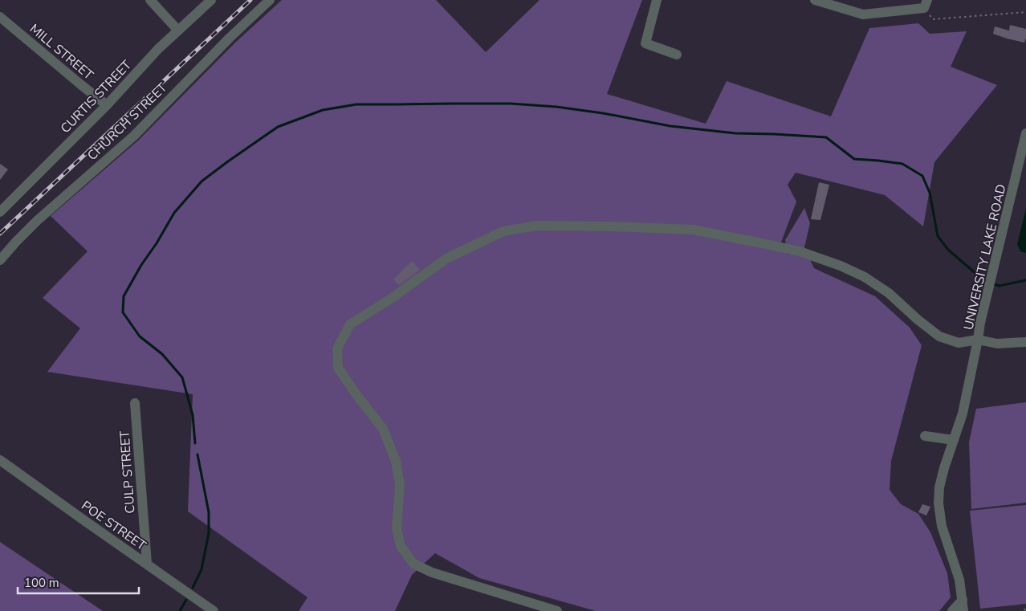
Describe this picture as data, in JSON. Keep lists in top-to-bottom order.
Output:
{
  "streets": {
    "street": [
      "MILL STREET",
      "CURTIS STREET",
      "CHURCH STREET",
      "UNIVERSITY LAKE ROAD",
      "CULP STREET",
      "POE STREET"
    ]
  },
  "crossings": [
    ["MILL STREET", "CURTIS STREET"],
    ["CULP STREET", "POE STREET"]
  ],
  "scale_bar": "100 m"
}
